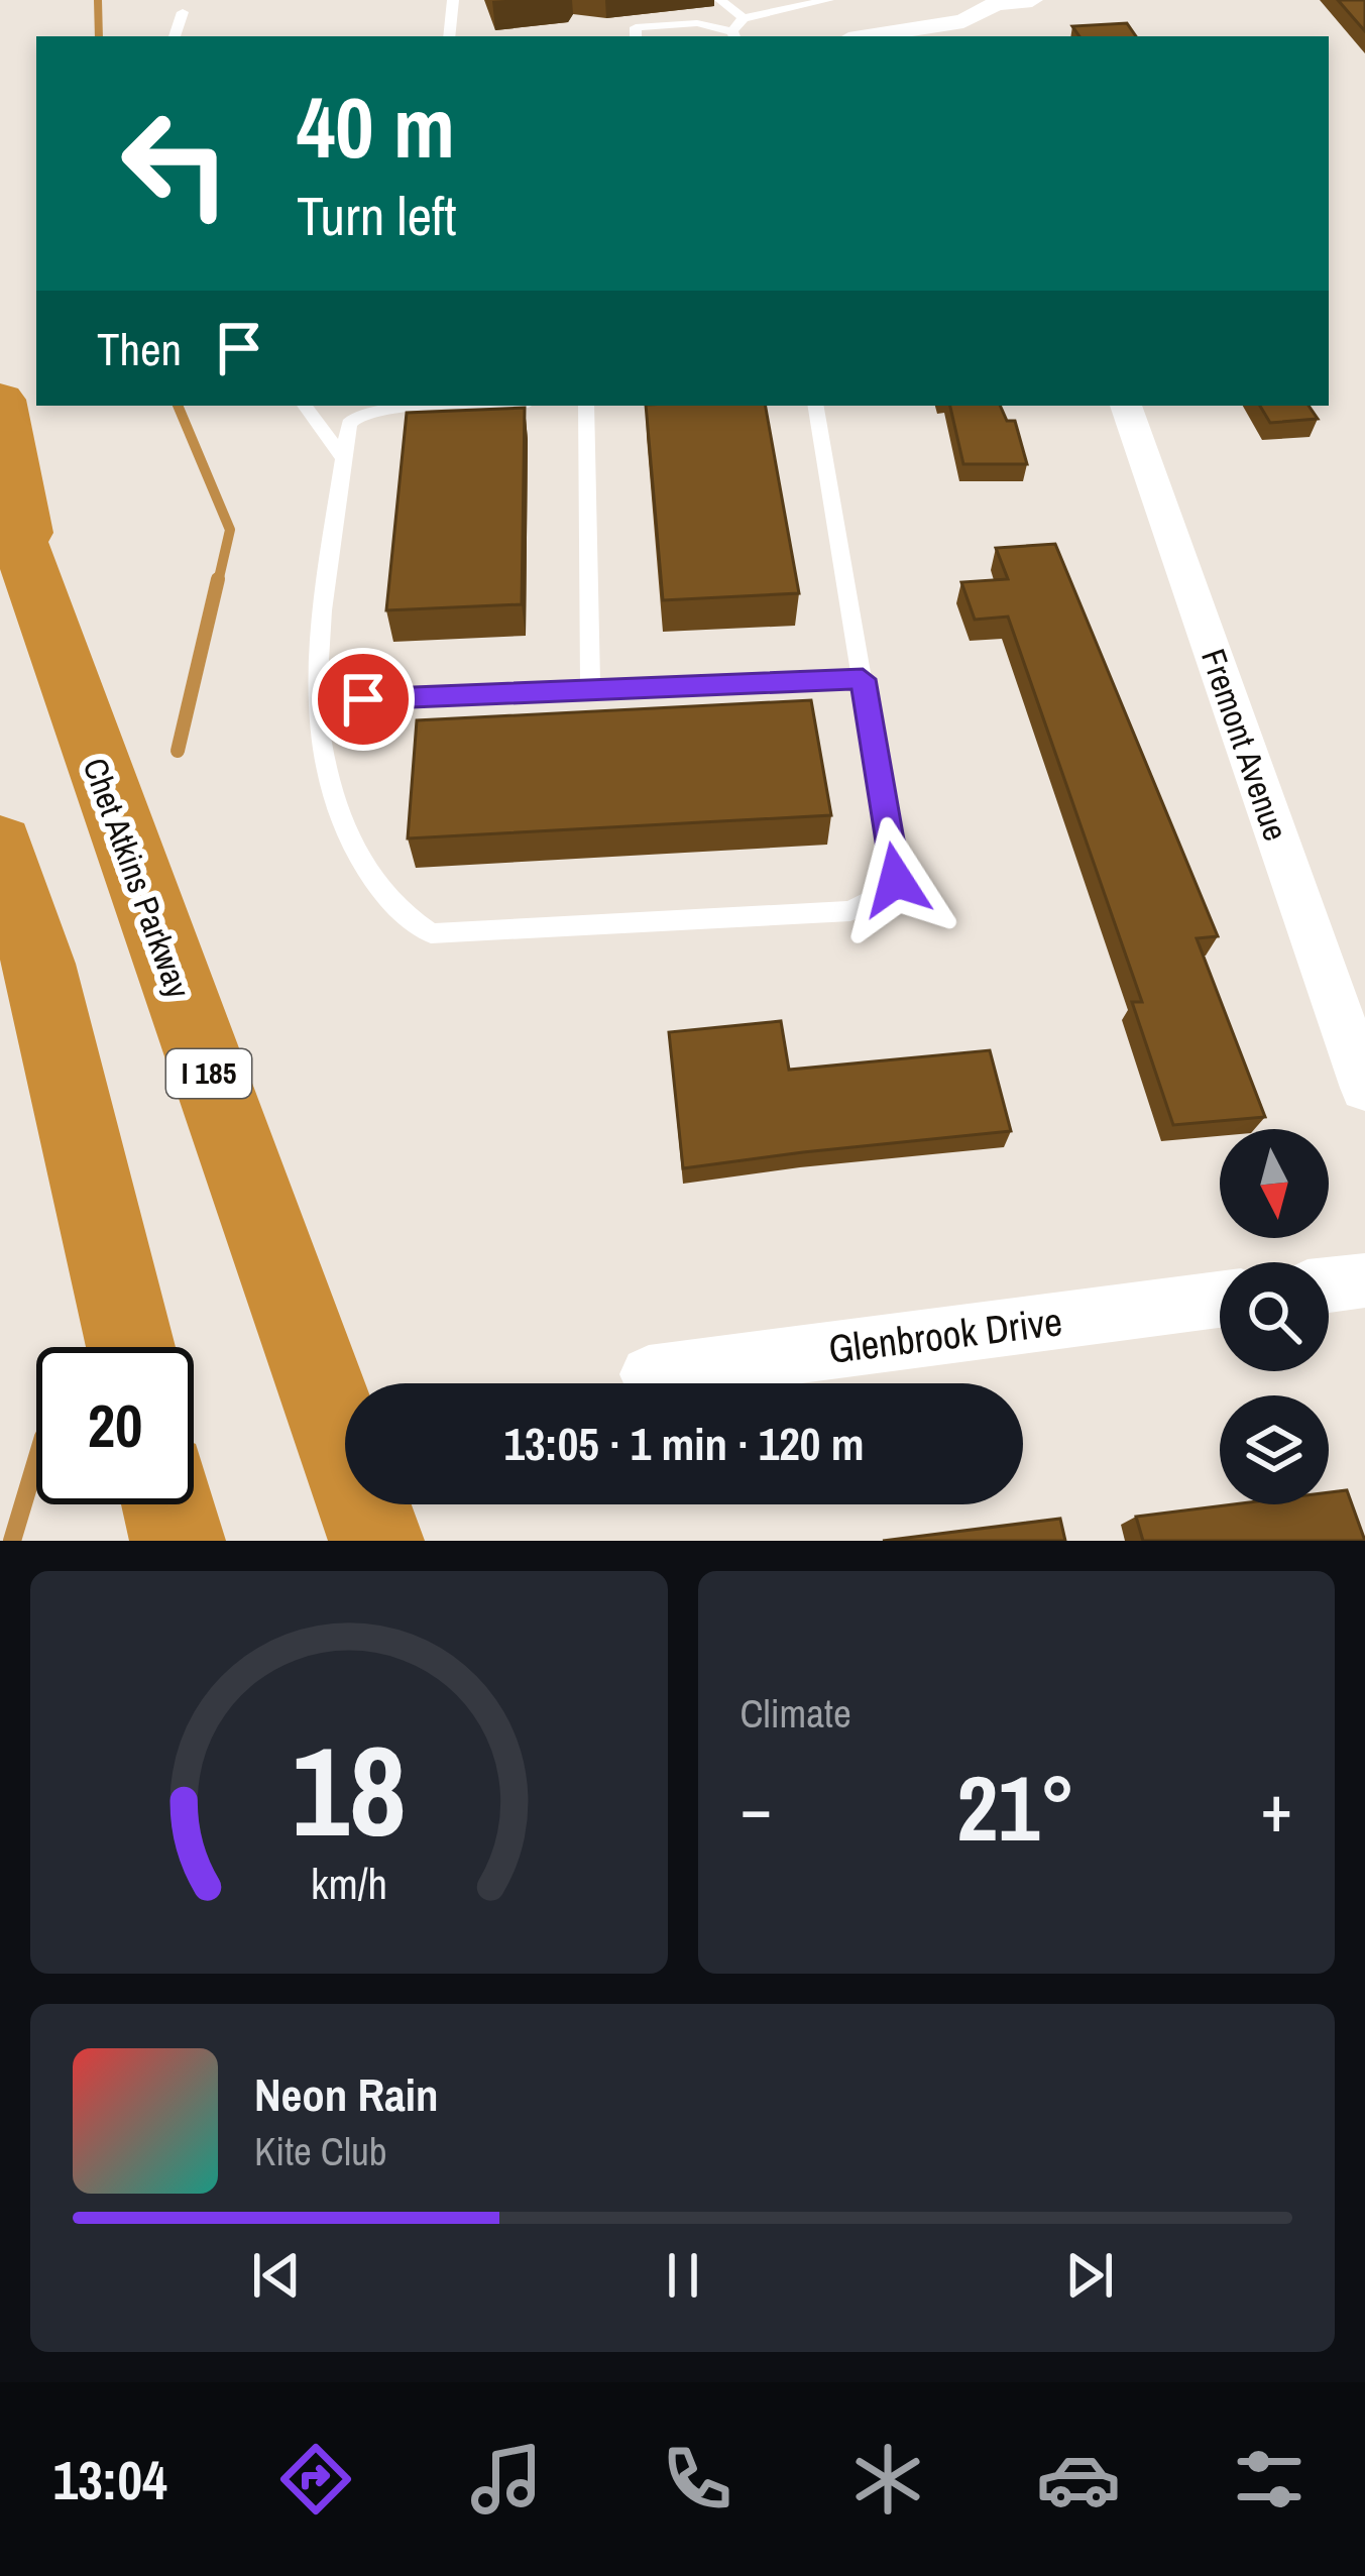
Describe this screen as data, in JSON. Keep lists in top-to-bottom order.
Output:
{
  "streets": {
    "highway": ["Chet Atkins Parkway", "I 185"],
    "street": ["Fremont Avenue", "Glenbrook Drive"]
  },
  "north": "bottom",
  "page": {
    "turn": ["40 m", "Turn left"],
    "then": "Then",
    "limit": "20",
    "trip": "13:05 · 1 min · 120 m",
    "tile": "Climate",
    "heat": ["−", "21°", "+"],
    "song": ["Neon Rain", "Kite Club"],
    "tabs": "13:04",
    "gauge": ["18", "km/h"]
  }
}
